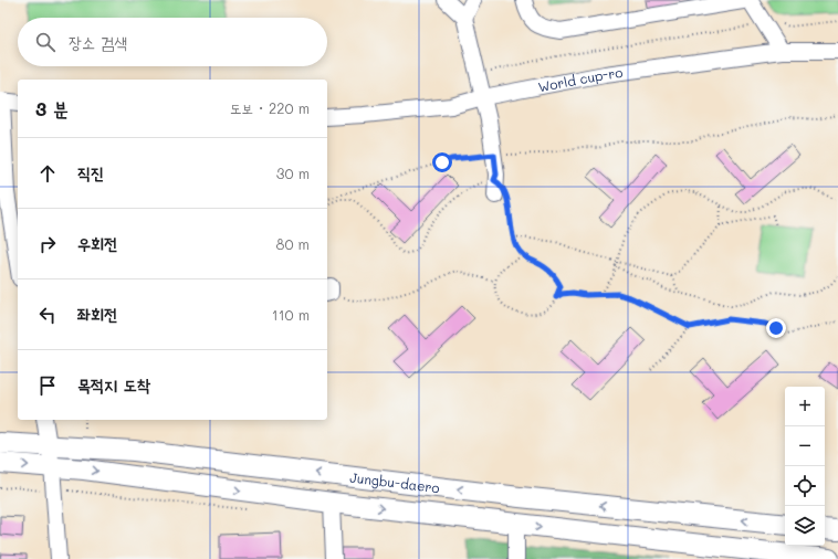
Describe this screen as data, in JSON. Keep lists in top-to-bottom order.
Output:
{
  "streets": {
    "main road": ["Jungbu-daero"],
    "street": ["World cup-ro"]
  },
  "page": {
    "search": "장소 검색",
    "heading": ["3 분", "도보 · 220 m"],
    "list": [
      ["직진", "30 m"],
      ["우회전", "80 m"],
      ["좌회전", "110 m"],
      "목적지 도착"
    ],
    "map_buttons": ["+", "−"]
  }
}
